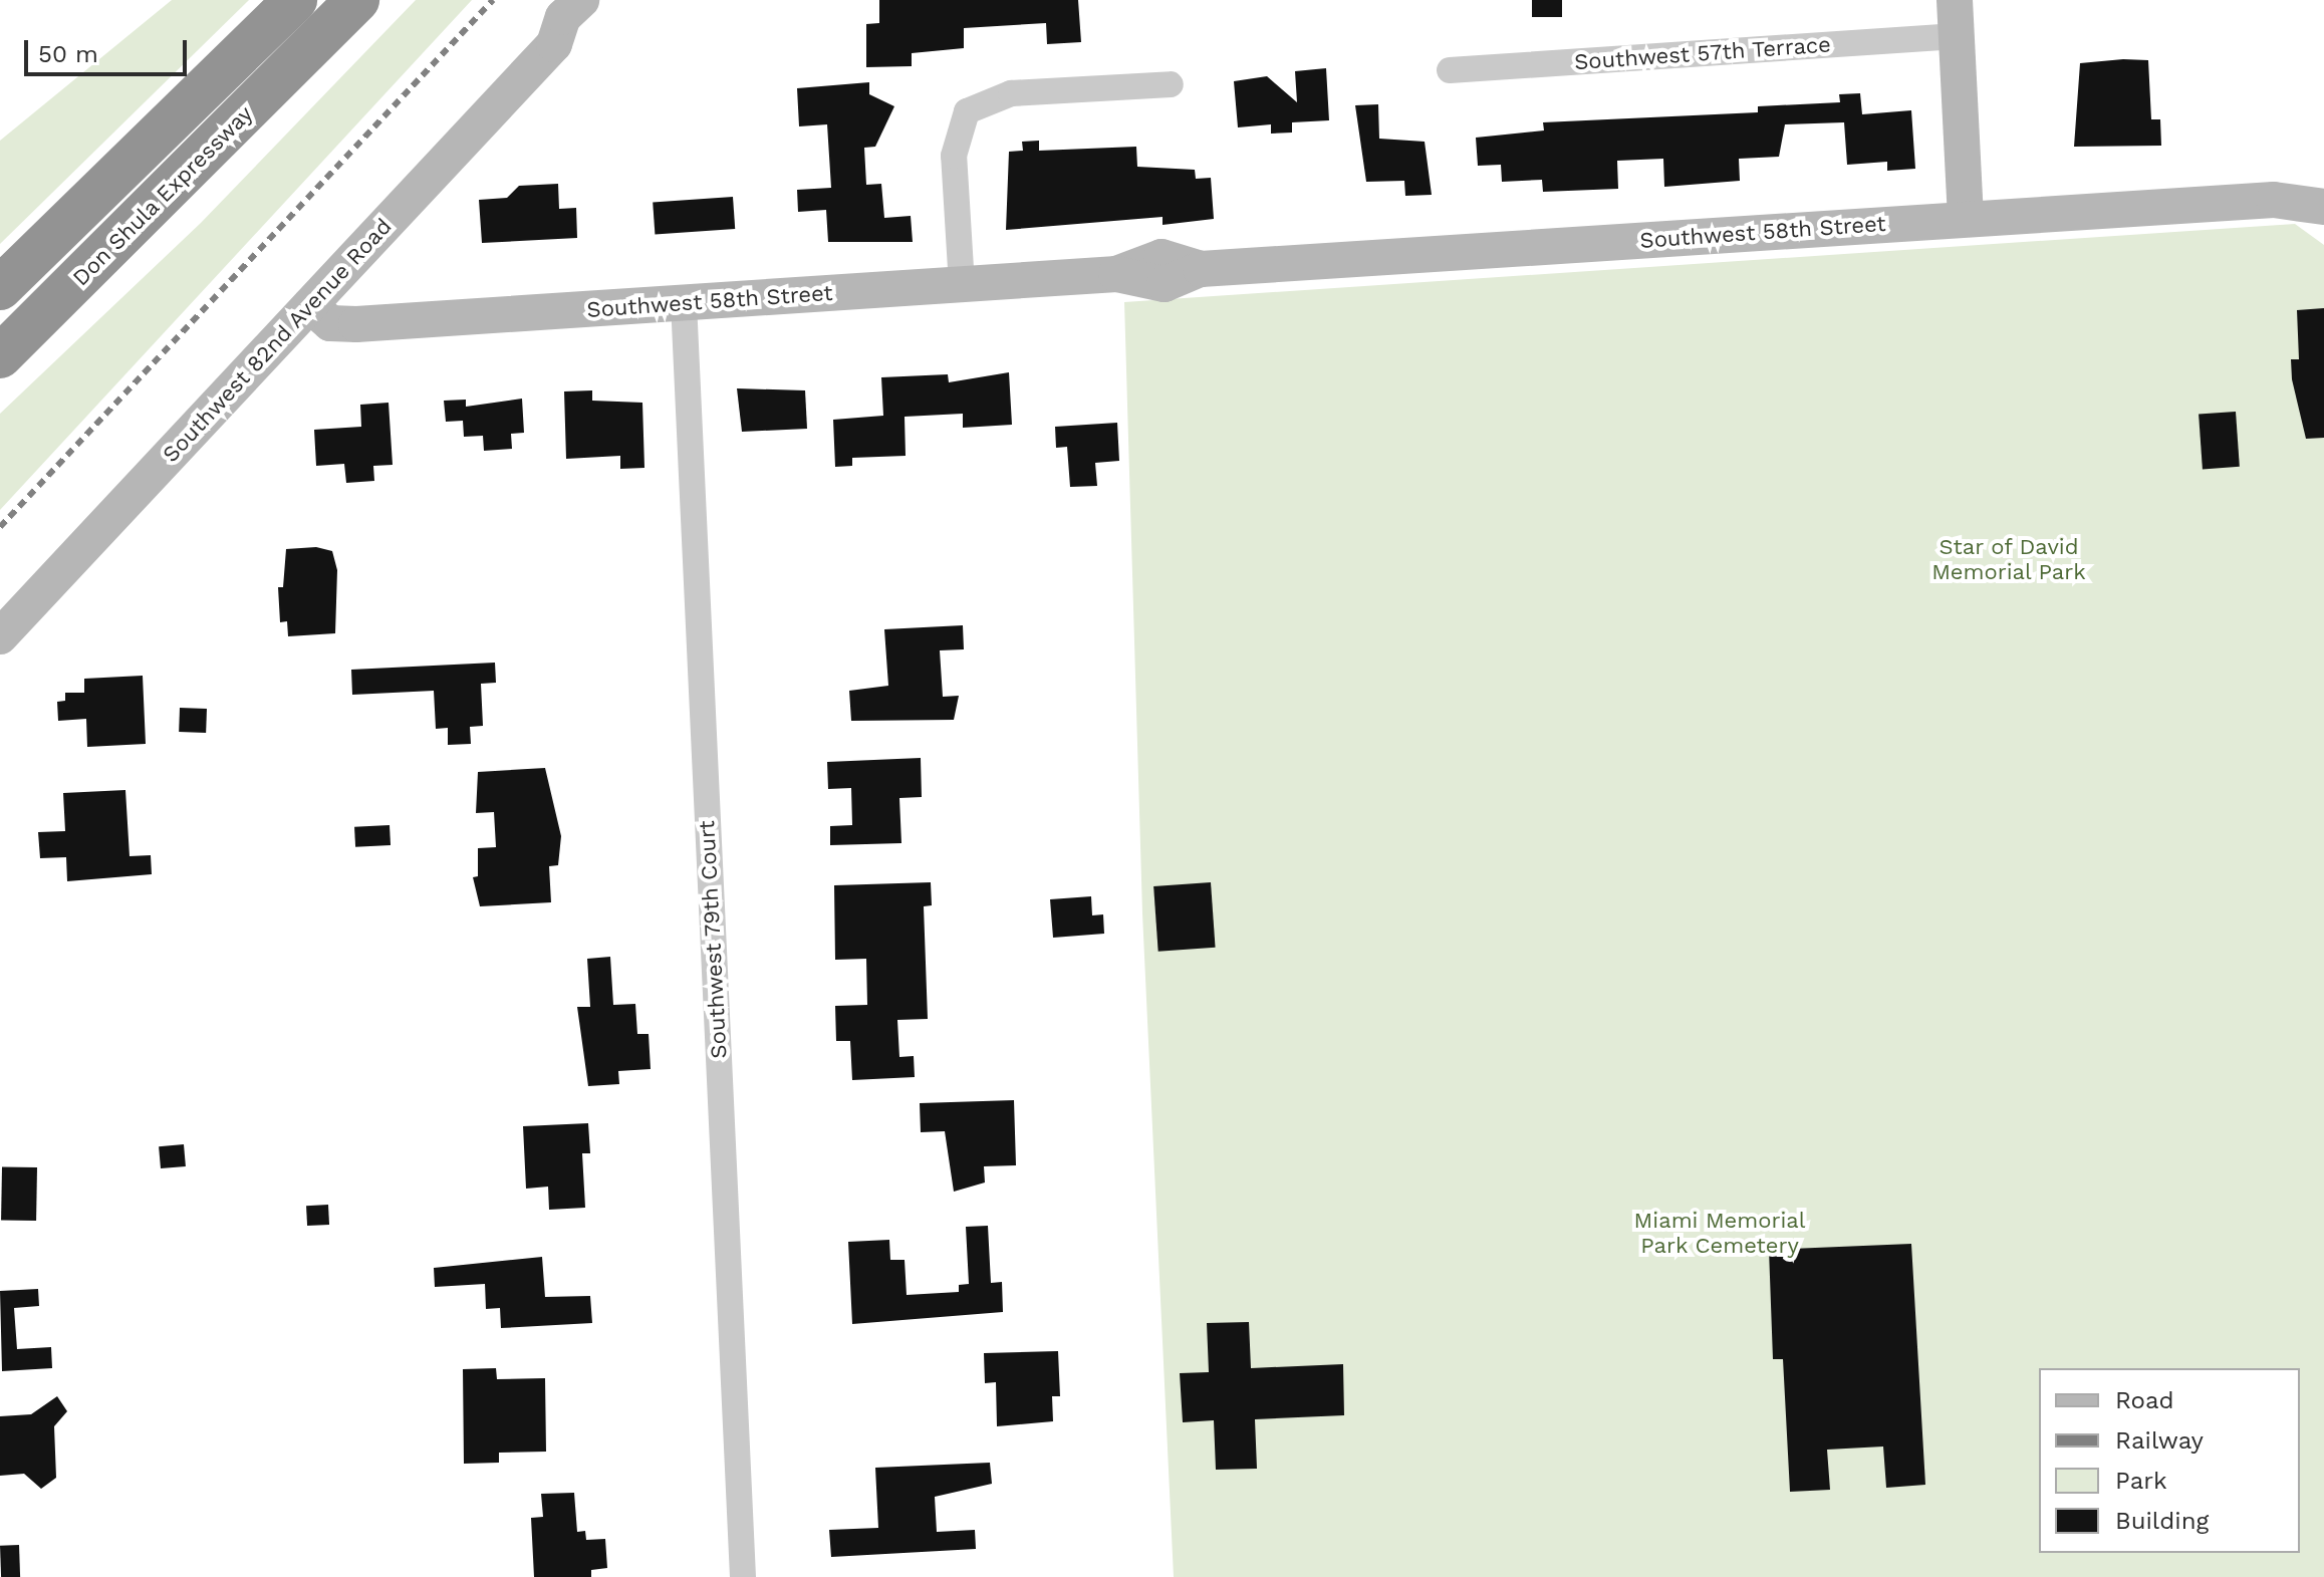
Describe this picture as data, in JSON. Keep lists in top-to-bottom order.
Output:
{
  "streets": {
    "highway": ["Don Shula Expressway"],
    "street": [
      "Southwest 57th Terrace",
      "Southwest 58th Street",
      "Southwest 82nd Avenue Road",
      "Southwest 79th Court"
    ]
  },
  "crossings": [
    ["Southwest 58th Street", "Southwest 82nd Avenue Road"],
    ["Southwest 58th Street", "Southwest 79th Court"]
  ],
  "parks": ["Star of David Memorial Park", "Miami Memorial Park Cemetery"],
  "legend": [
    "Road",
    "Railway",
    "Park",
    "Building"
  ],
  "scale_bar": "50 m"
}
